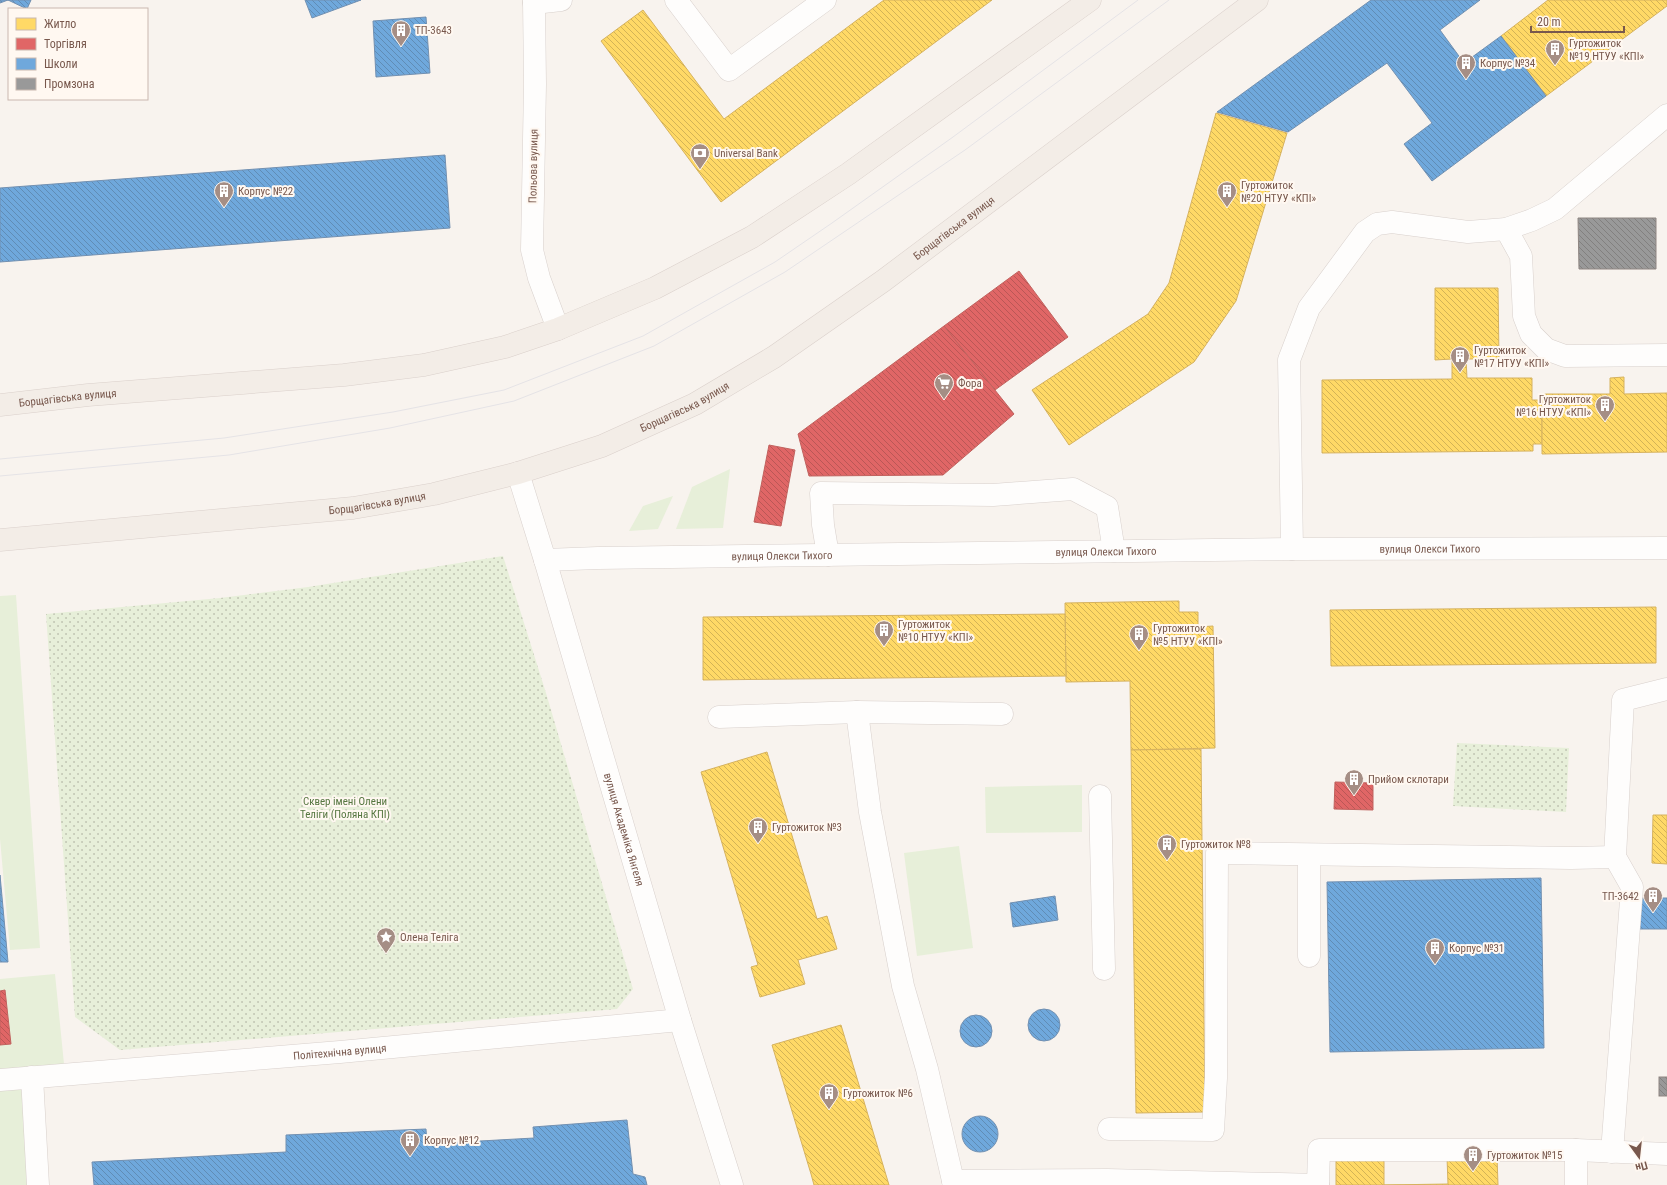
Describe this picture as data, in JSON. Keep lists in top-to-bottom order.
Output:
{
  "streets": {
    "main road": ["Борщагівська вулиця"],
    "street": [
      "Польова вулиця",
      "вулиця Олекси Тихого",
      "вулиця Академіка Янгеля",
      "Політехнічна вулиця"
    ]
  },
  "crossings": [
    ["Польова вулиця", "Борщагівська вулиця"],
    ["Борщагівська вулиця", "вулиця Академіка Янгеля"],
    ["вулиця Олекси Тихого", "вулиця Академіка Янгеля"],
    ["вулиця Академіка Янгеля", "Політехнічна вулиця"]
  ],
  "parks": ["Сквер імені Олени Теліги (Поляна КПІ)"],
  "places": {
    "building": [
      "ТП-3643",
      "Гуртожиток №19 НТУУ «КПІ»",
      "Корпус №34",
      "Корпус №22",
      "Гуртожиток №20 НТУУ «КПІ»",
      "Гуртожиток №17 НТУУ «КПІ»",
      "Гуртожиток №16 НТУУ «КПІ»",
      "Гуртожиток №10 НТУУ «КПІ»",
      "Гуртожиток №5 НТУУ «КПІ»",
      "Прийом склотари",
      "Гуртожиток №3",
      "Гуртожиток №8",
      "ТП-3642",
      "Корпус №31",
      "Гуртожиток №6",
      "Корпус №12",
      "Гуртожиток №15"
    ],
    "bank": ["Universal Bank"],
    "supermarket": ["Фора"],
    "place": ["Олена Теліга"]
  },
  "legend": [
    "Житло",
    "Торгівля",
    "Школи",
    "Промзона"
  ],
  "scale_bar": "20 m",
  "north": "bottom"
}
